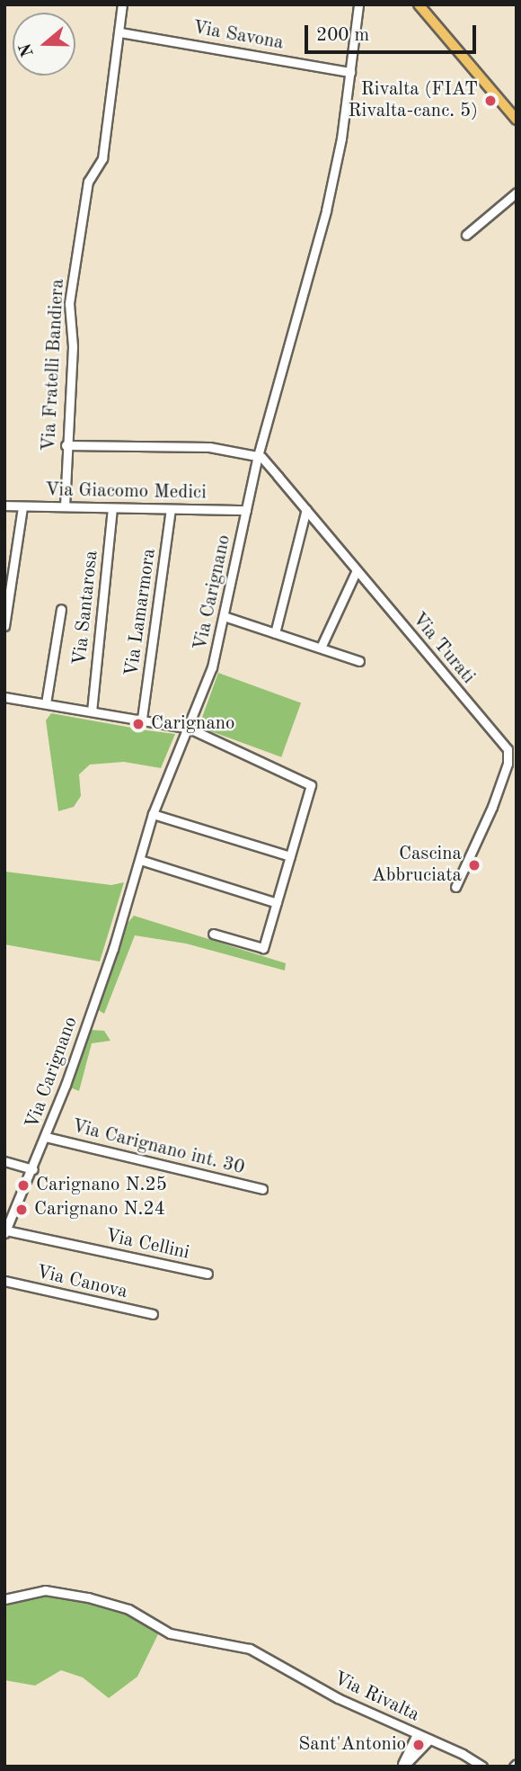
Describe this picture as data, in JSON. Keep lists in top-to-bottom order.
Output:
{
  "streets": {
    "street": [
      "Via Savona",
      "Via Fratelli Bandiera",
      "Via Giacomo Medici",
      "Via Carignano",
      "Via Santarosa",
      "Via Lamarmora",
      "Via Turati",
      "Via Carignano int. 30",
      "Via Cellini",
      "Via Canova",
      "Via Rivalta"
    ]
  },
  "crossings": [
    ["Via Savona", "Via Fratelli Bandiera"],
    ["Via Savona", "Via Carignano"],
    ["Via Fratelli Bandiera", "Via Giacomo Medici"],
    ["Via Giacomo Medici", "Via Carignano"],
    ["Via Giacomo Medici", "Via Santarosa"],
    ["Via Giacomo Medici", "Via Lamarmora"],
    ["Via Carignano", "Via Turati"],
    ["Via Carignano", "Via Carignano int. 30"],
    ["Via Carignano", "Via Cellini"]
  ],
  "places": [
    "Rivalta (FIAT Rivalta-canc. 5)",
    "Carignano",
    "Cascina Abbruciata",
    "Carignano N.25",
    "Carignano N.24",
    "Sant'Antonio"
  ],
  "scale_bar": "200 m",
  "north": "left"
}
